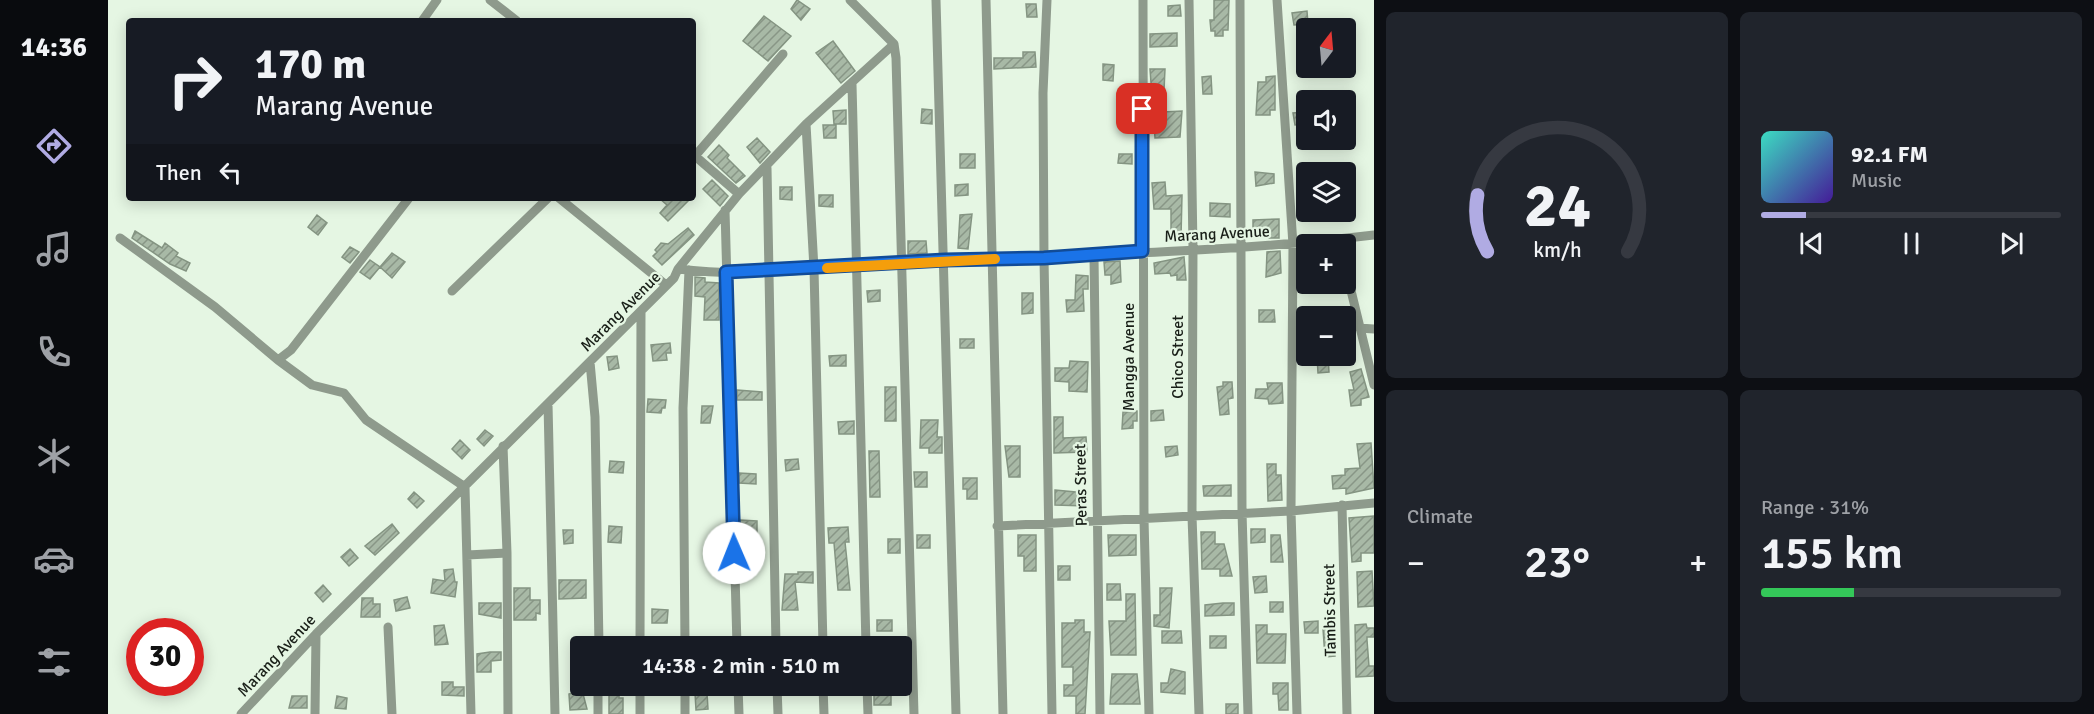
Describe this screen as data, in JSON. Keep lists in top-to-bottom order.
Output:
{
  "streets": {
    "street": [
      "Marang Avenue",
      "Mangga Avenue",
      "Chico Street",
      "Peras Street",
      "Tambis Street"
    ]
  },
  "crossings": [
    ["Marang Avenue", "Mangga Avenue"],
    ["Marang Avenue", "Chico Street"],
    ["Marang Avenue", "Peras Street"]
  ],
  "north": "top",
  "page": {
    "tabs": "14:36",
    "map_buttons": ["+", "−"],
    "turn": ["170 m", "Marang Avenue"],
    "song": ["92.1 FM", "Music"],
    "then": "Then",
    "tile": [
      "Climate",
      ["Range · 31%", "155 km"]
    ],
    "heat": ["−", "23°", "+"],
    "limit": "30",
    "trip": "14:38 · 2 min · 510 m",
    "gauge": ["24", "km/h"]
  }
}
